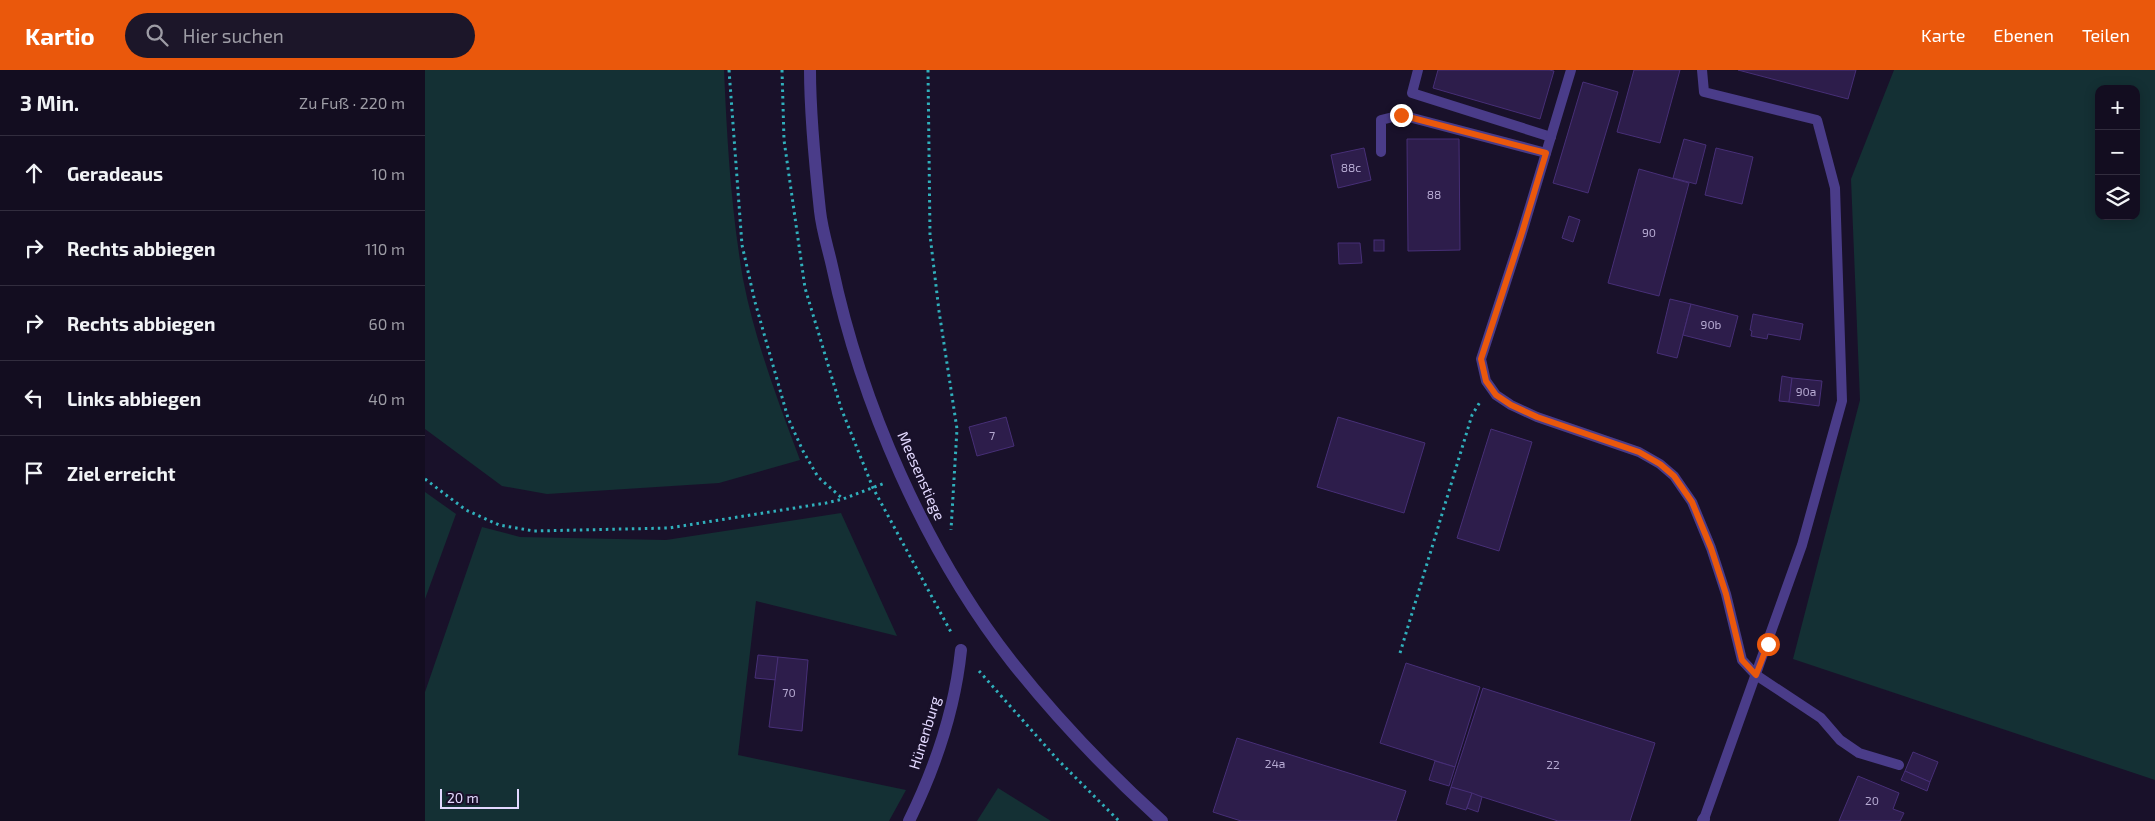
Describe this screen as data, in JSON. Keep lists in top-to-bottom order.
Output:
{
  "streets": {
    "street": ["Meesenstiege", "Hünenburg"]
  },
  "house_numbers": [
    "88c",
    "88",
    "90",
    "90b",
    "90a",
    "7",
    "70",
    "24a",
    "22",
    "20"
  ],
  "scale_bar": "20 m",
  "page": {
    "header": "Kartio",
    "search": "Hier suchen",
    "nav": ["Karte", "Ebenen", "Teilen"],
    "heading": ["3 Min.", "Zu Fuß · 220 m"],
    "map_buttons": ["+", "−"],
    "list": [
      ["Geradeaus", "10 m"],
      ["Rechts abbiegen", "110 m"],
      ["Rechts abbiegen", "60 m"],
      ["Links abbiegen", "40 m"],
      "Ziel erreicht"
    ],
    "scale": "20 m"
  }
}
